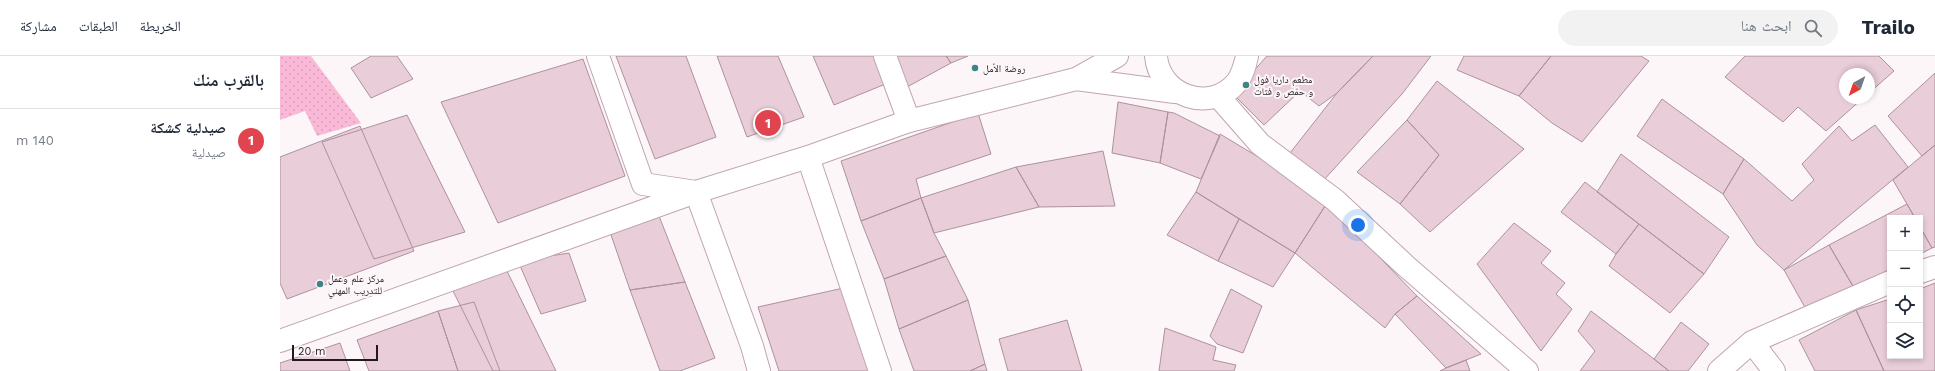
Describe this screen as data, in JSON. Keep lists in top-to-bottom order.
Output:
{
  "places": ["روضة الأمل", "مطعم داريا فول و حمّص و فتات", "مركز علم وعمل للتدريب المهني"],
  "scale_bar": "20 m",
  "north": "bottom left",
  "page": {
    "header": "Trailo",
    "search": "ابحث هنا",
    "nav": ["الخريطة", "الطبقات", "مشاركة"],
    "heading": "بالقرب منك",
    "pins": "1",
    "list": [
      {
        "mark": "1",
        "name": "صيدلية كشكة",
        "note": "صيدلية",
        "value": "140 m"
      }
    ],
    "map_buttons": ["+", "−"],
    "scale": "20 m"
  }
}
